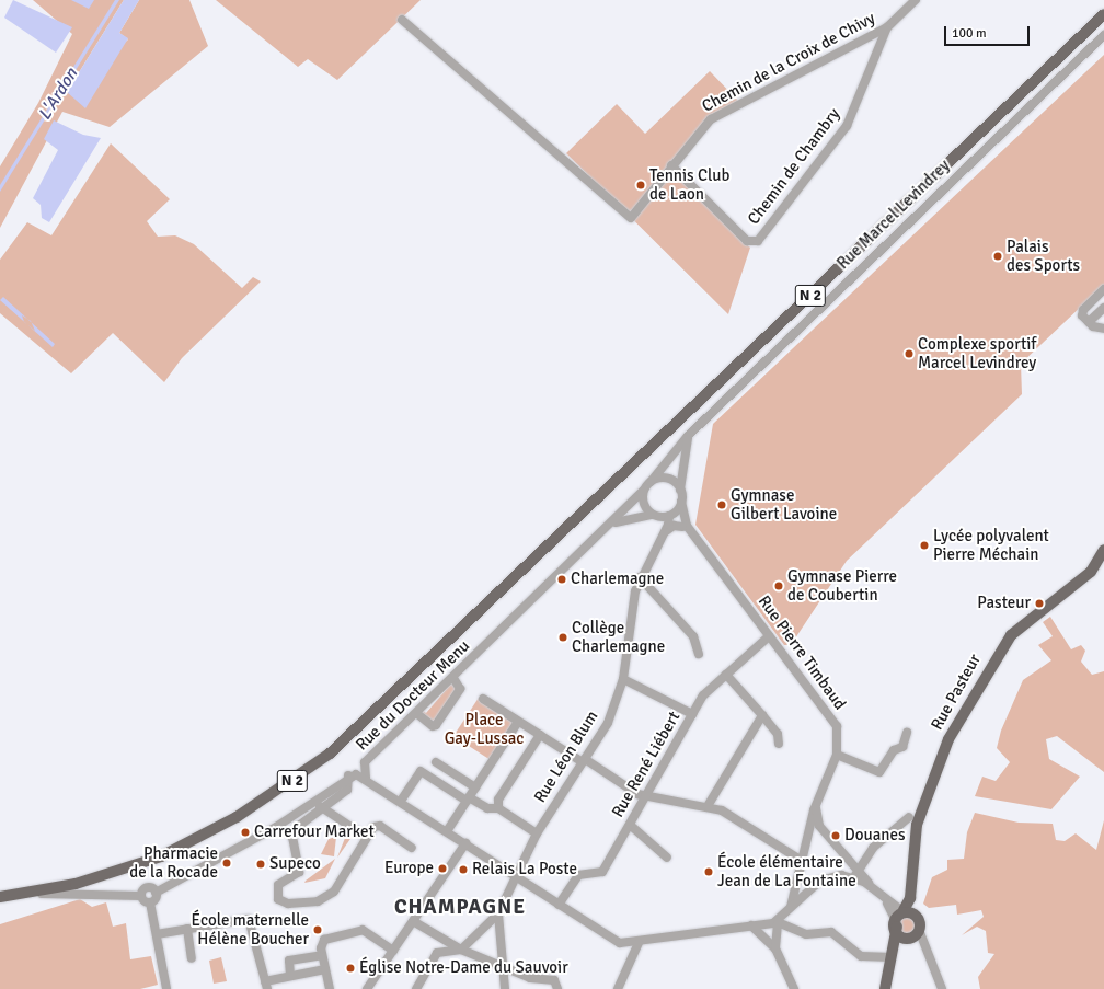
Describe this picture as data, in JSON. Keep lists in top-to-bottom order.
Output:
{
  "streets": {
    "main road": ["N 2", "Rue Pasteur"],
    "street": [
      "Chemin de la Croix de Chivy",
      "Chemin de Chambry",
      "Rue Marcel Levindrey",
      "Rue Pierre Timbaud",
      "Rue du Docteur Menu",
      "Rue Léon Blum",
      "Rue René Liébert"
    ]
  },
  "crossings": [
    ["Chemin de la Croix de Chivy", "Chemin de Chambry"],
    ["Rue Marcel Levindrey", "Rue Pierre Timbaud"],
    ["Rue Marcel Levindrey", "Rue du Docteur Menu"],
    ["Rue Marcel Levindrey", "Rue Léon Blum"],
    ["Rue Pierre Timbaud", "Rue du Docteur Menu"],
    ["Rue Pierre Timbaud", "Rue Léon Blum"],
    ["Rue Pierre Timbaud", "Rue René Liébert"],
    ["Rue du Docteur Menu", "Rue Léon Blum"]
  ],
  "districts": ["CHAMPAGNE"],
  "water": ["L'Ardon"],
  "parks": ["Place Gay-Lussac"],
  "places": [
    "Tennis Club de Laon",
    "Palais des Sports",
    "Complexe sportif Marcel Levindrey",
    "Gymnase Gilbert Lavoine",
    "Lycée polyvalent Pierre Méchain",
    "Charlemagne",
    "Gymnase Pierre de Coubertin",
    "Pasteur",
    "Collège Charlemagne",
    "Carrefour Market",
    "Douanes",
    "Pharmacie de la Rocade",
    "Supeco",
    "Europe",
    "Relais La Poste",
    "École élémentaire Jean de La Fontaine",
    "École maternelle Hélène Boucher",
    "Église Notre-Dame du Sauvoir"
  ],
  "scale_bar": "100 m"
}
